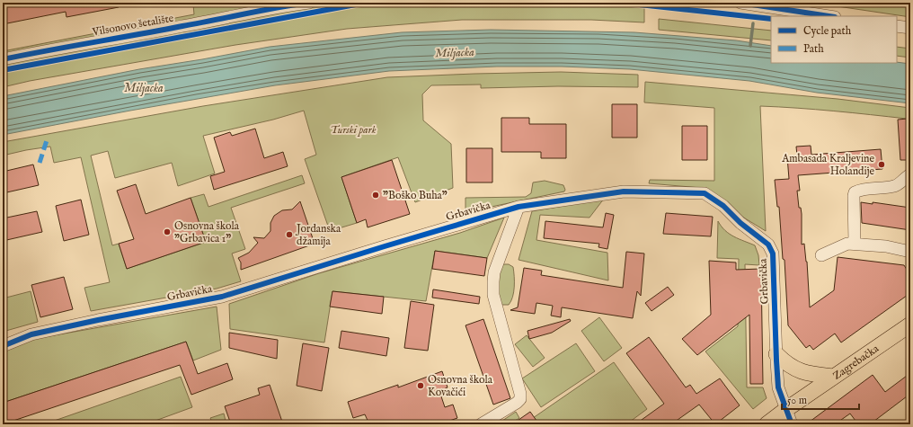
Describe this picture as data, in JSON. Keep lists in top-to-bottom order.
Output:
{
  "streets": {
    "main road": ["Zagrebačka"],
    "street": ["Vilsonovo šetalište", "Grbavička"]
  },
  "crossings": [
    ["Grbavička", "Zagrebačka"]
  ],
  "water": ["Miljacka"],
  "parks": ["Turski park"],
  "places": [
    "Ambasada Kraljevine Holandije",
    "\"Boško Buha\"",
    "Osnovna škola \"Grbavica 1\"",
    "Jordanska džamija",
    "Osnovna škola Kovačići"
  ],
  "legend": ["Cycle path", "Path"],
  "scale_bar": "50 m"
}
